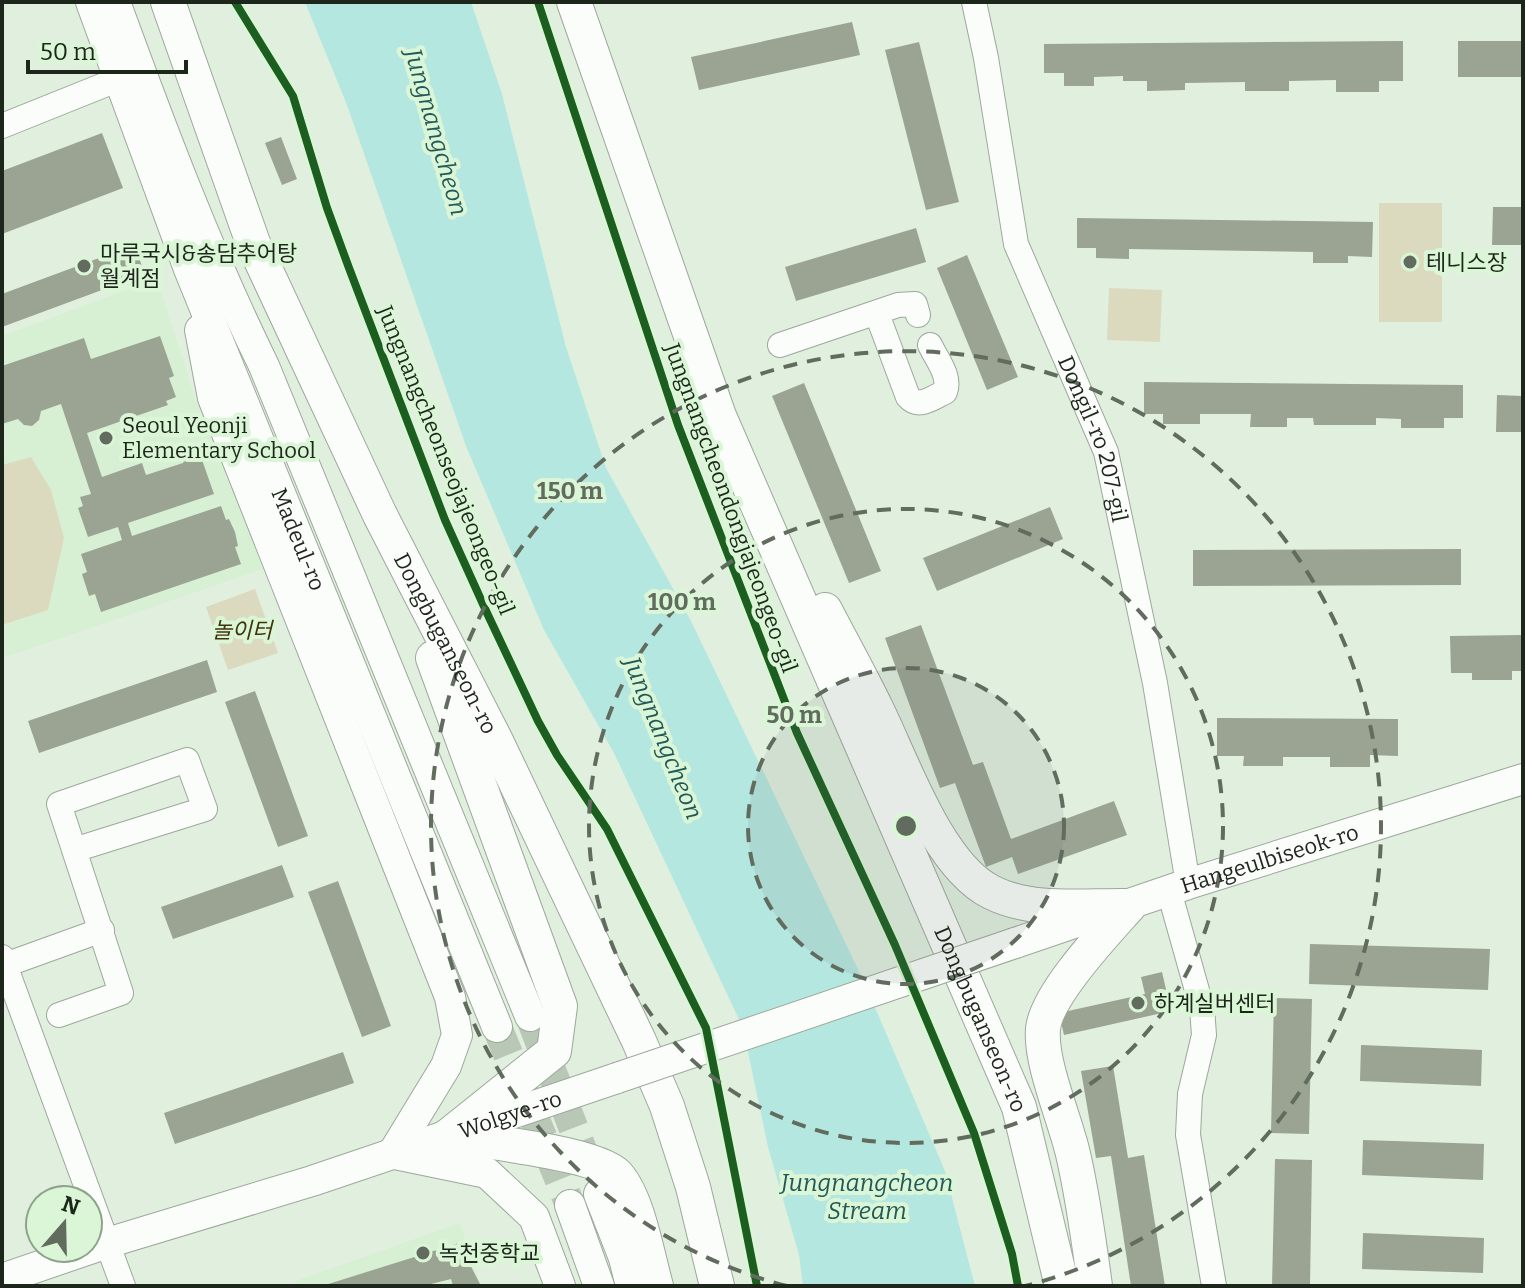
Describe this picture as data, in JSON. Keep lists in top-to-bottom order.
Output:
{
  "streets": {
    "highway": ["Dongbuganseon-ro"],
    "main road": ["Madeul-ro", "Hangeulbiseok-ro", "Wolgye-ro"],
    "street": ["Dongil-ro 207-gil"],
    "cycle path": ["Jungnangcheonseojajeongeo-gil", "Jungnangcheondongjajeongeo-gil"]
  },
  "crossings": [
    ["Dongil-ro 207-gil", "Hangeulbiseok-ro"],
    ["Hangeulbiseok-ro", "Wolgye-ro"]
  ],
  "water": ["Jungnangcheon", "Jungnangcheon Stream"],
  "parks": ["놀이터"],
  "places": [
    "테니스장",
    "마루국시&송담추어탕 월계점",
    "Seoul Yeonji Elementary School",
    "하계실버센터",
    "녹천중학교"
  ],
  "scale_bar": "50 m",
  "north": "top",
  "rings": ["150 m", "100 m", "50 m"]
}
